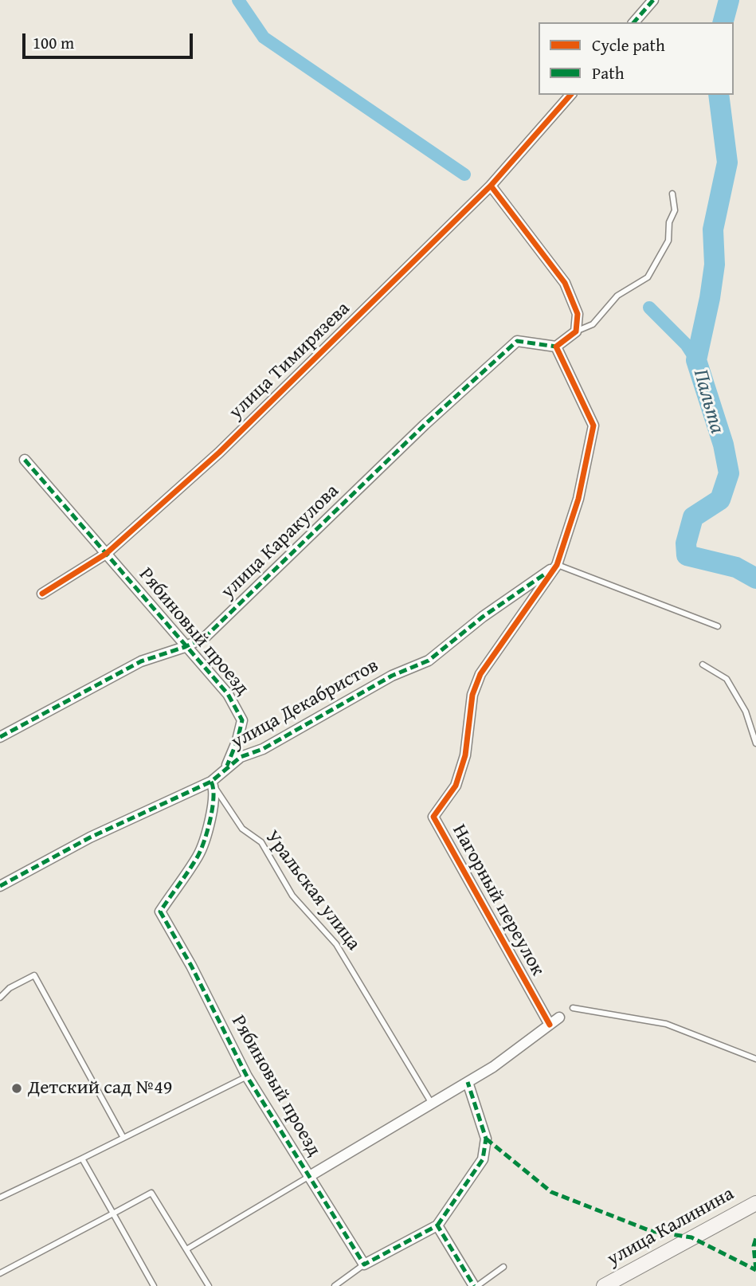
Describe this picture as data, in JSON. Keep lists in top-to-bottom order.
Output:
{
  "streets": {
    "main road": ["улица Калинина"],
    "street": [
      "улица Тимирязева",
      "улица Каракулова",
      "Рябиновый проезд",
      "улица Декабристов",
      "Нагорный переулок"
    ],
    "lane": ["Уральская улица"]
  },
  "crossings": [
    ["улица Тимирязева", "Рябиновый проезд"],
    ["улица Каракулова", "Рябиновый проезд"],
    ["Рябиновый проезд", "улица Декабристов"],
    ["Рябиновый проезд", "Уральская улица"],
    ["улица Декабристов", "Уральская улица"],
    ["улица Декабристов", "Нагорный переулок"]
  ],
  "water": ["Пальта"],
  "places": ["Детский сад №49"],
  "legend": ["Cycle path", "Path"],
  "scale_bar": "100 m"
}
